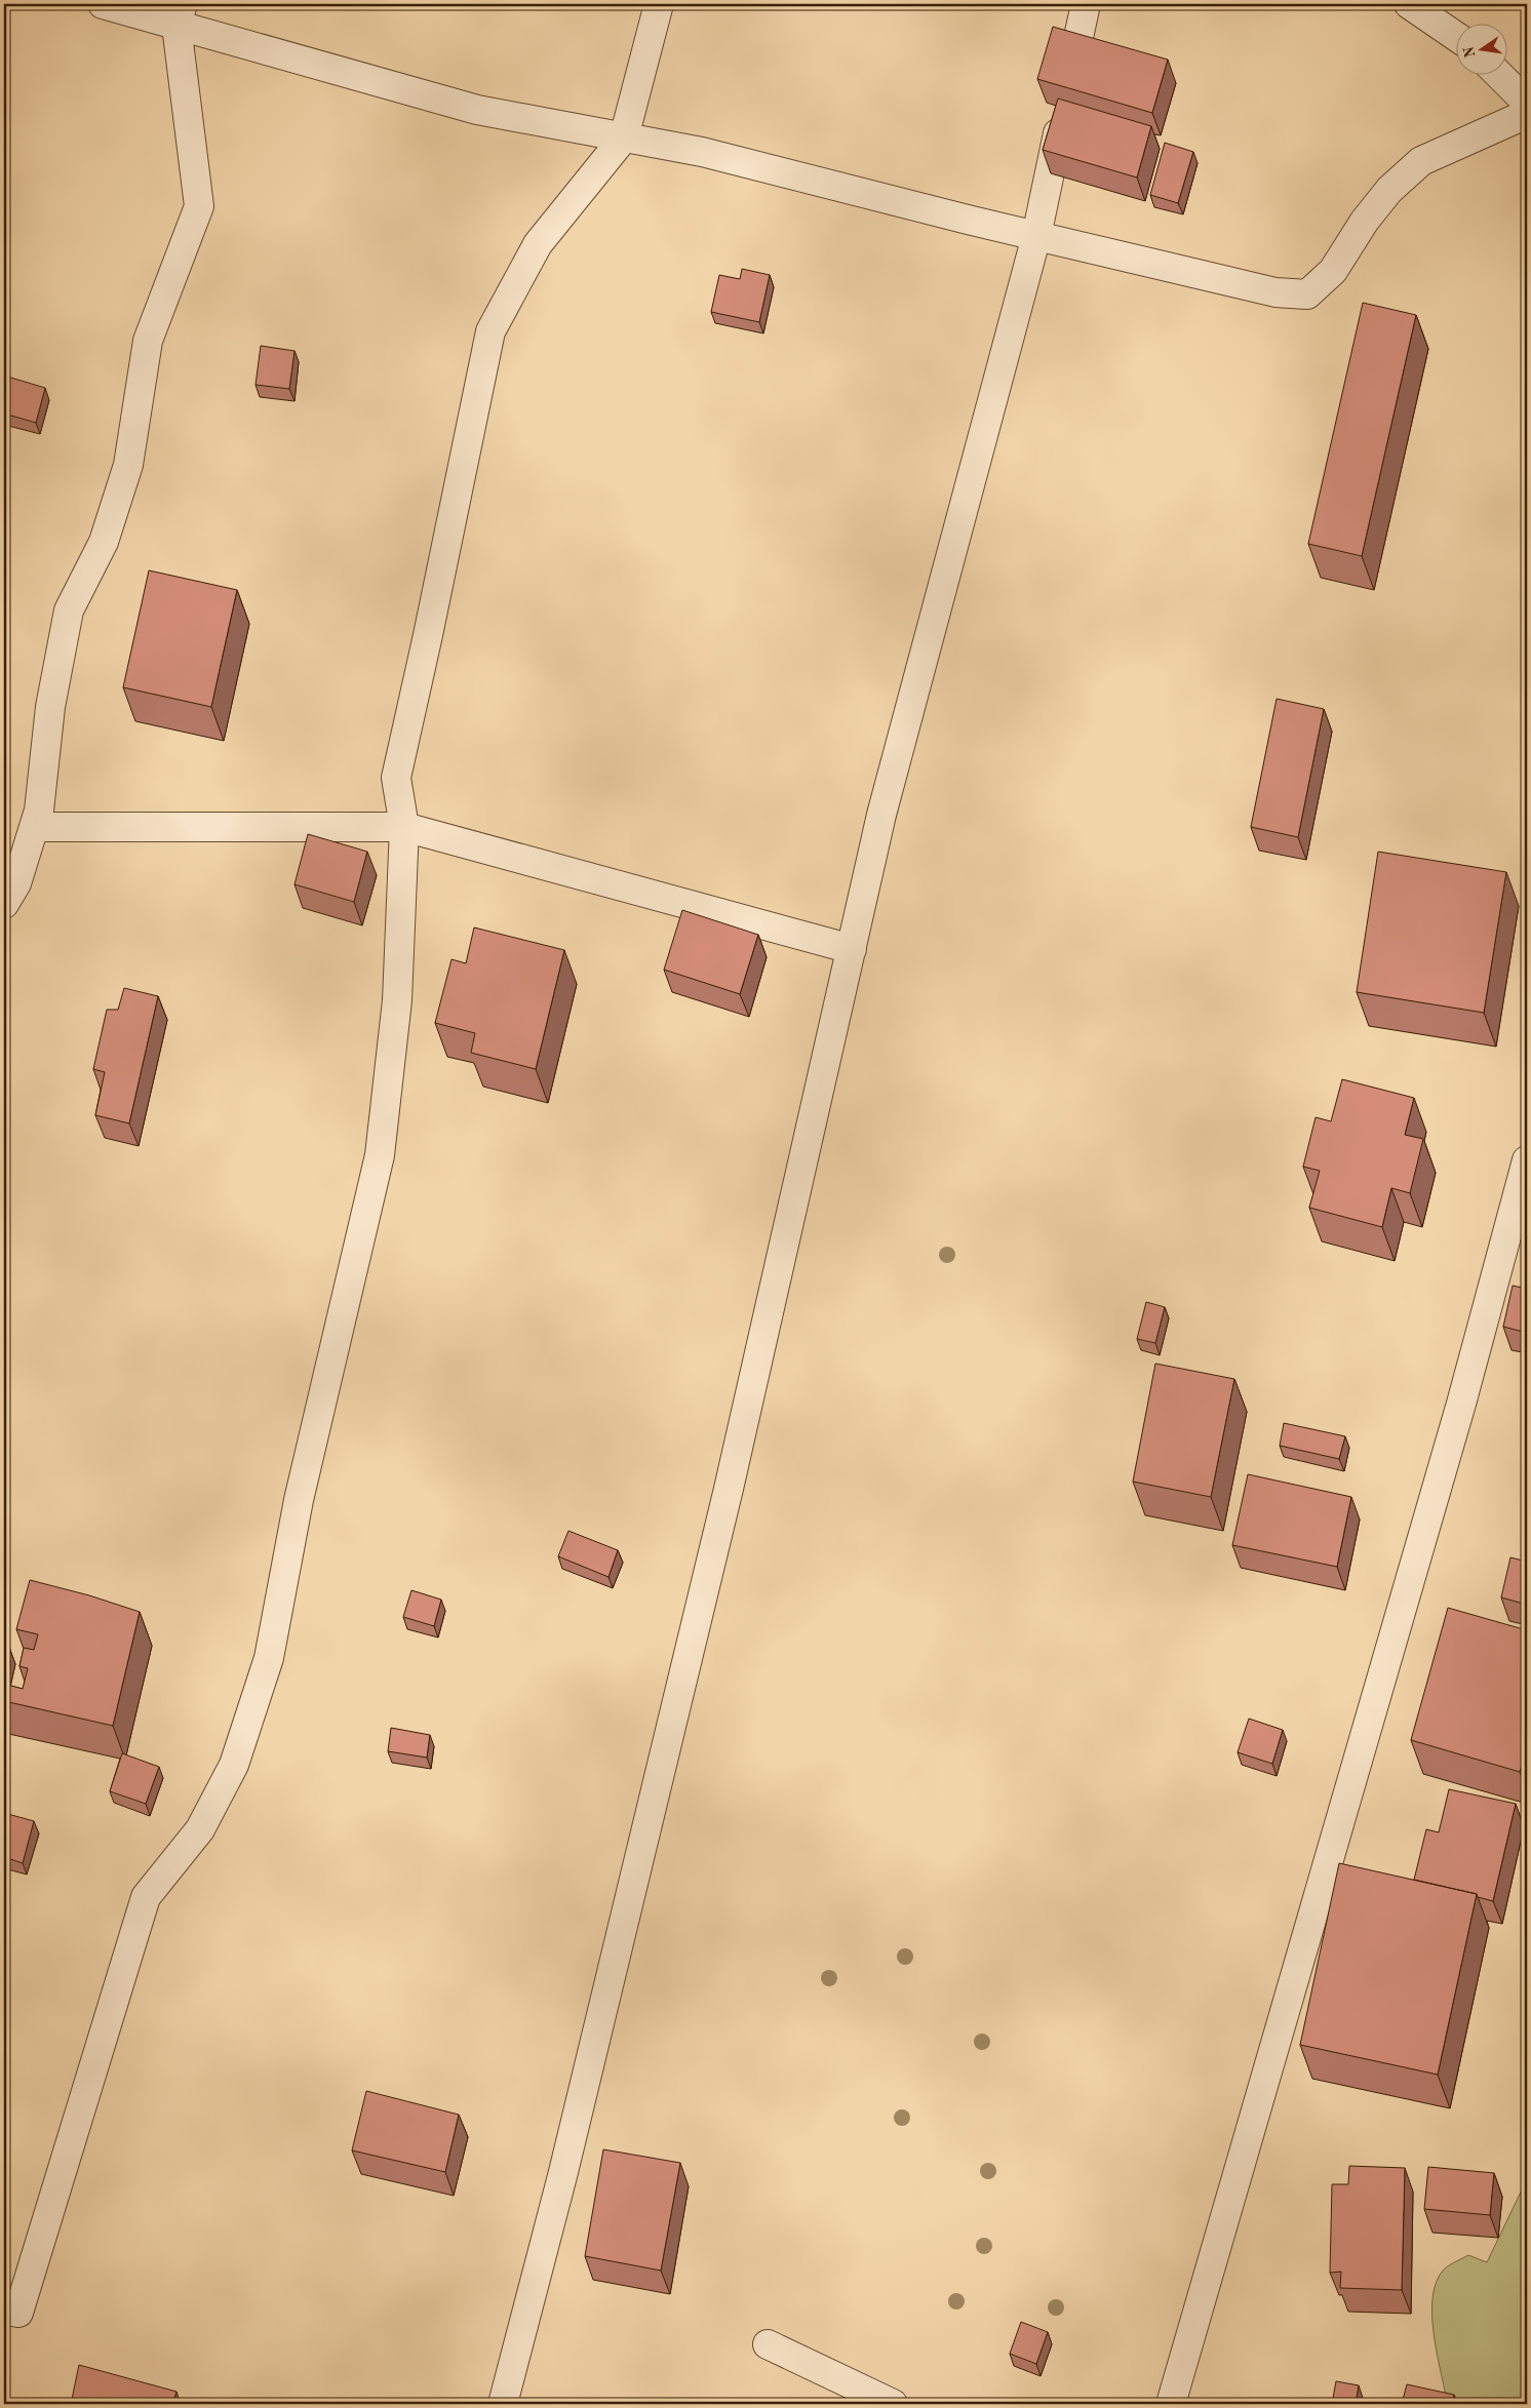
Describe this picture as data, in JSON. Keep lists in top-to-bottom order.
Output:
{
  "north": "left"
}
